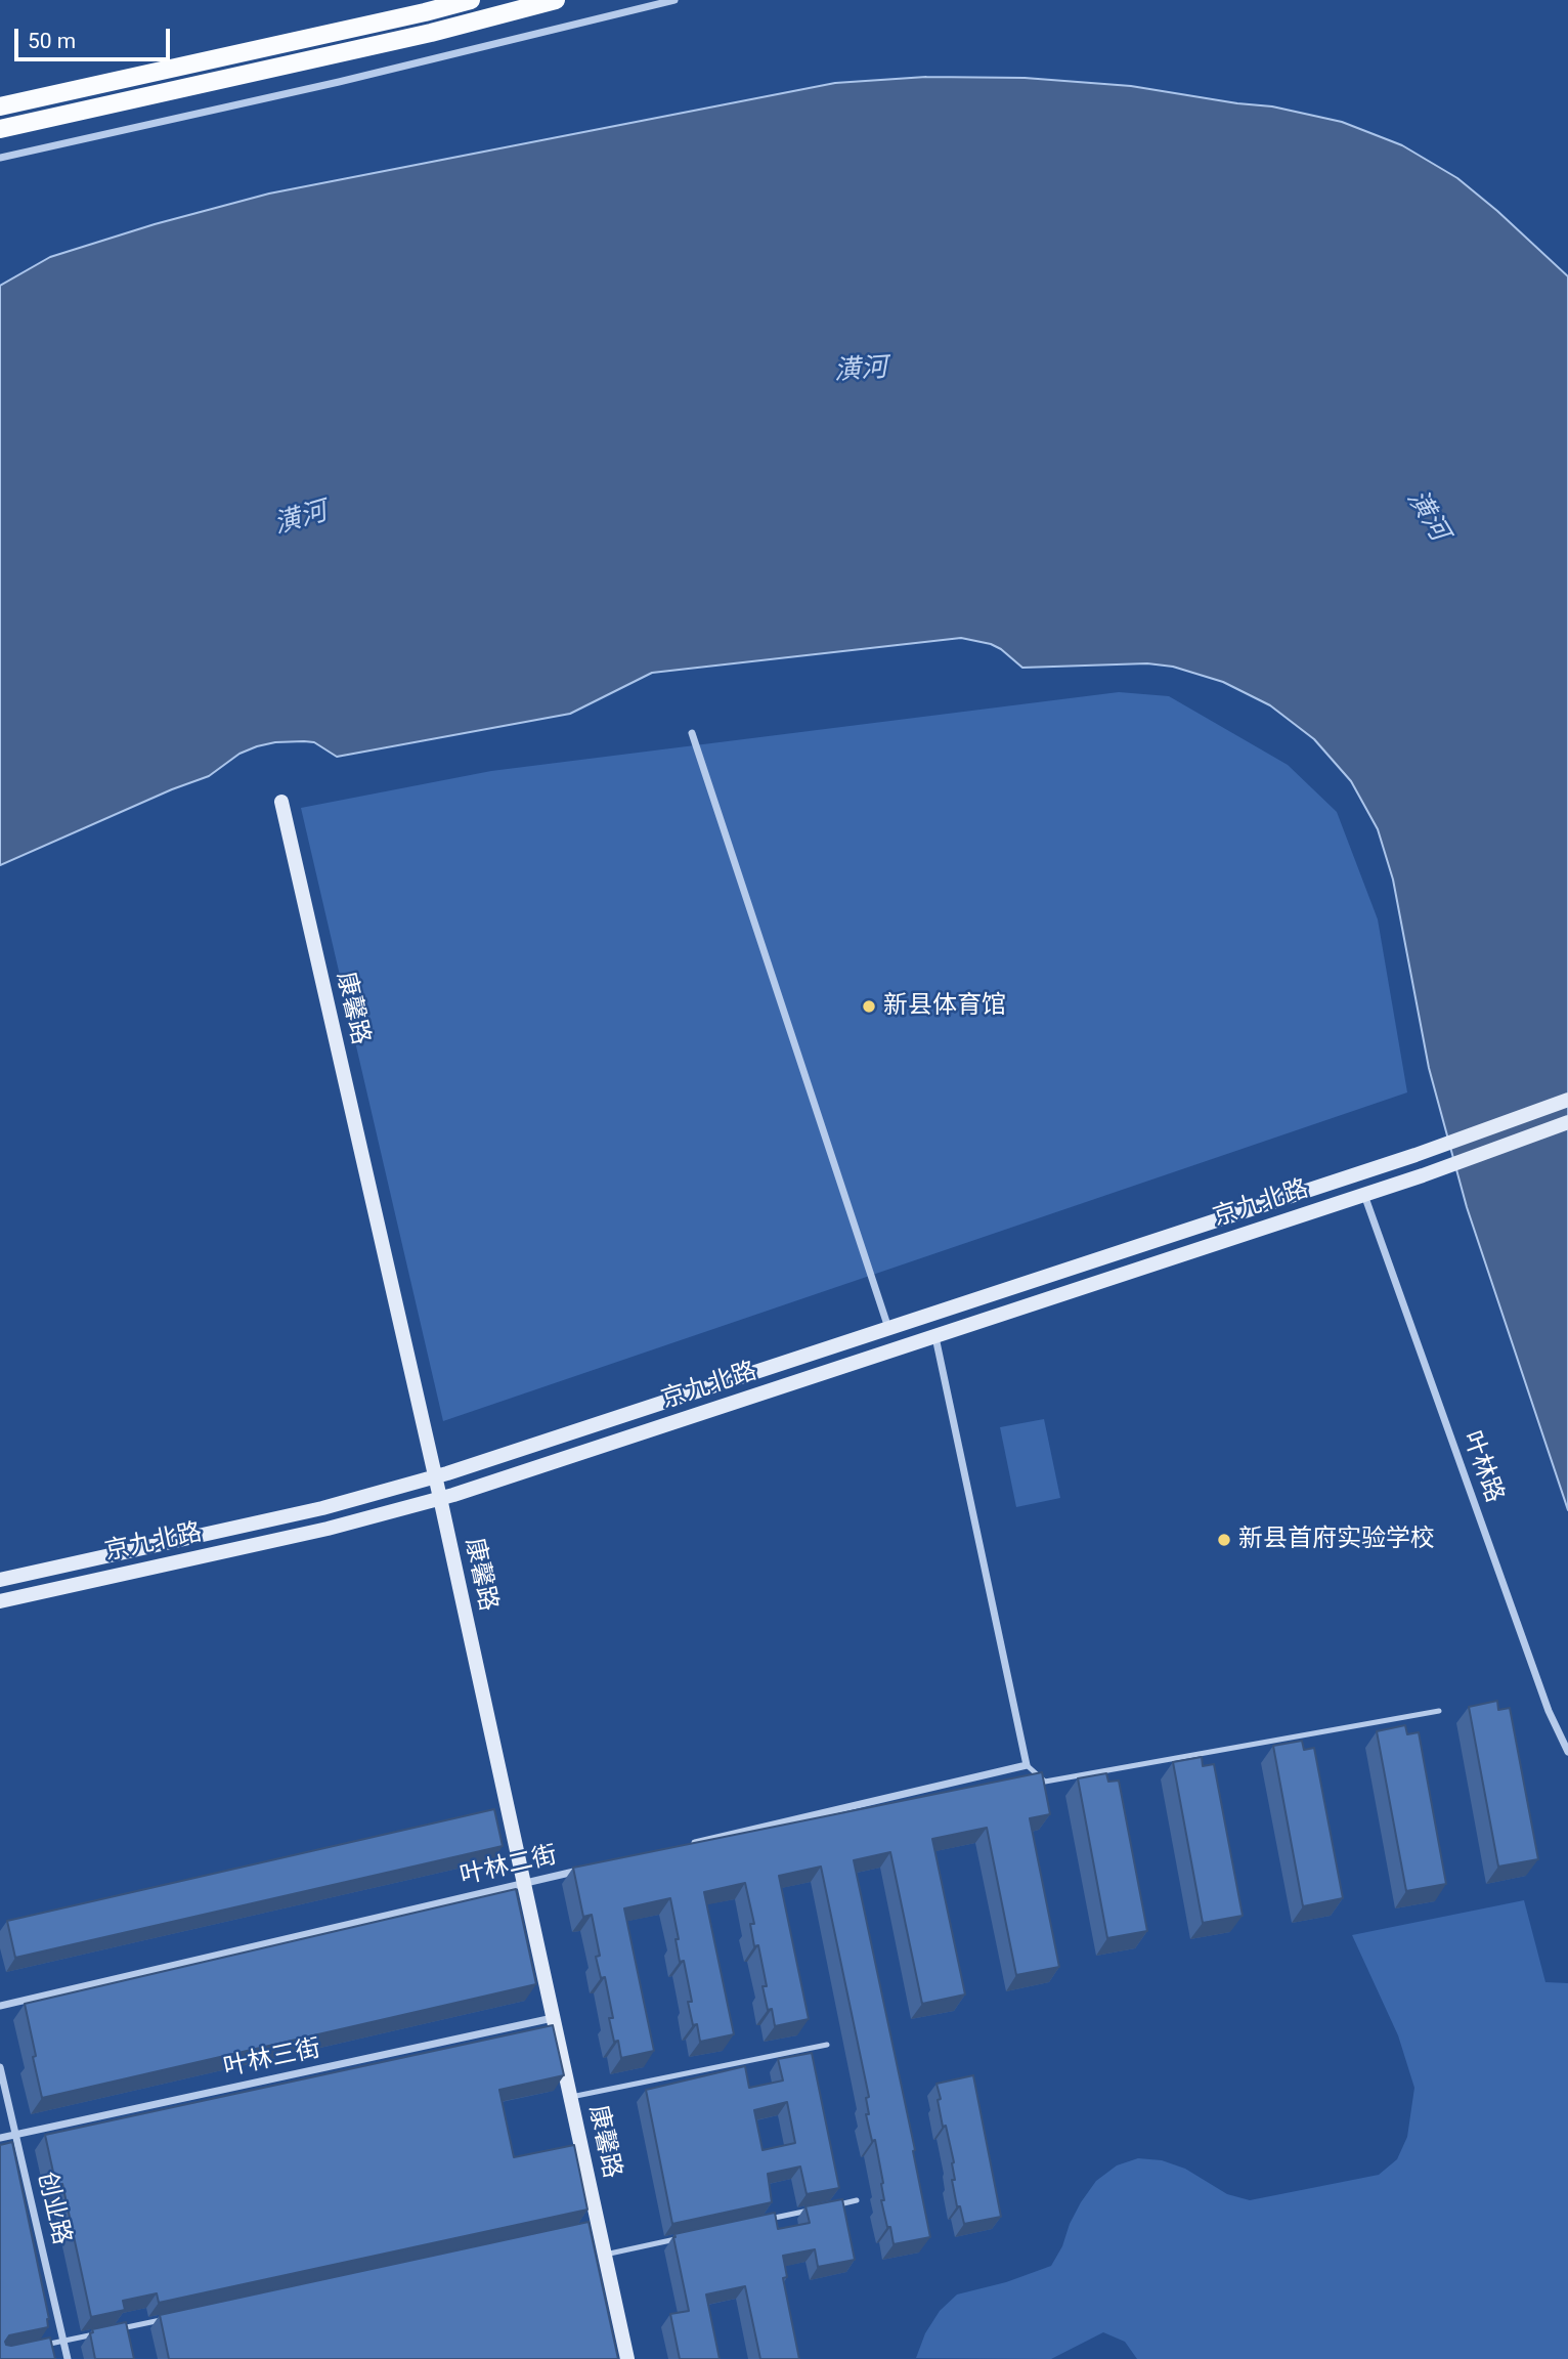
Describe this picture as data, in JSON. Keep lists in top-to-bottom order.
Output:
{
  "streets": {
    "main road": ["康馨路", "京九北路"],
    "street": [
      "叶林路",
      "叶林二街",
      "叶林三街",
      "创业路"
    ]
  },
  "crossings": [
    ["康馨路", "京九北路"],
    ["康馨路", "叶林二街"],
    ["康馨路", "叶林三街"],
    ["京九北路", "叶林路"],
    ["叶林三街", "创业路"]
  ],
  "water": ["潢河"],
  "places": ["新县体育馆", "新县首府实验学校"],
  "scale_bar": "50 m"
}
